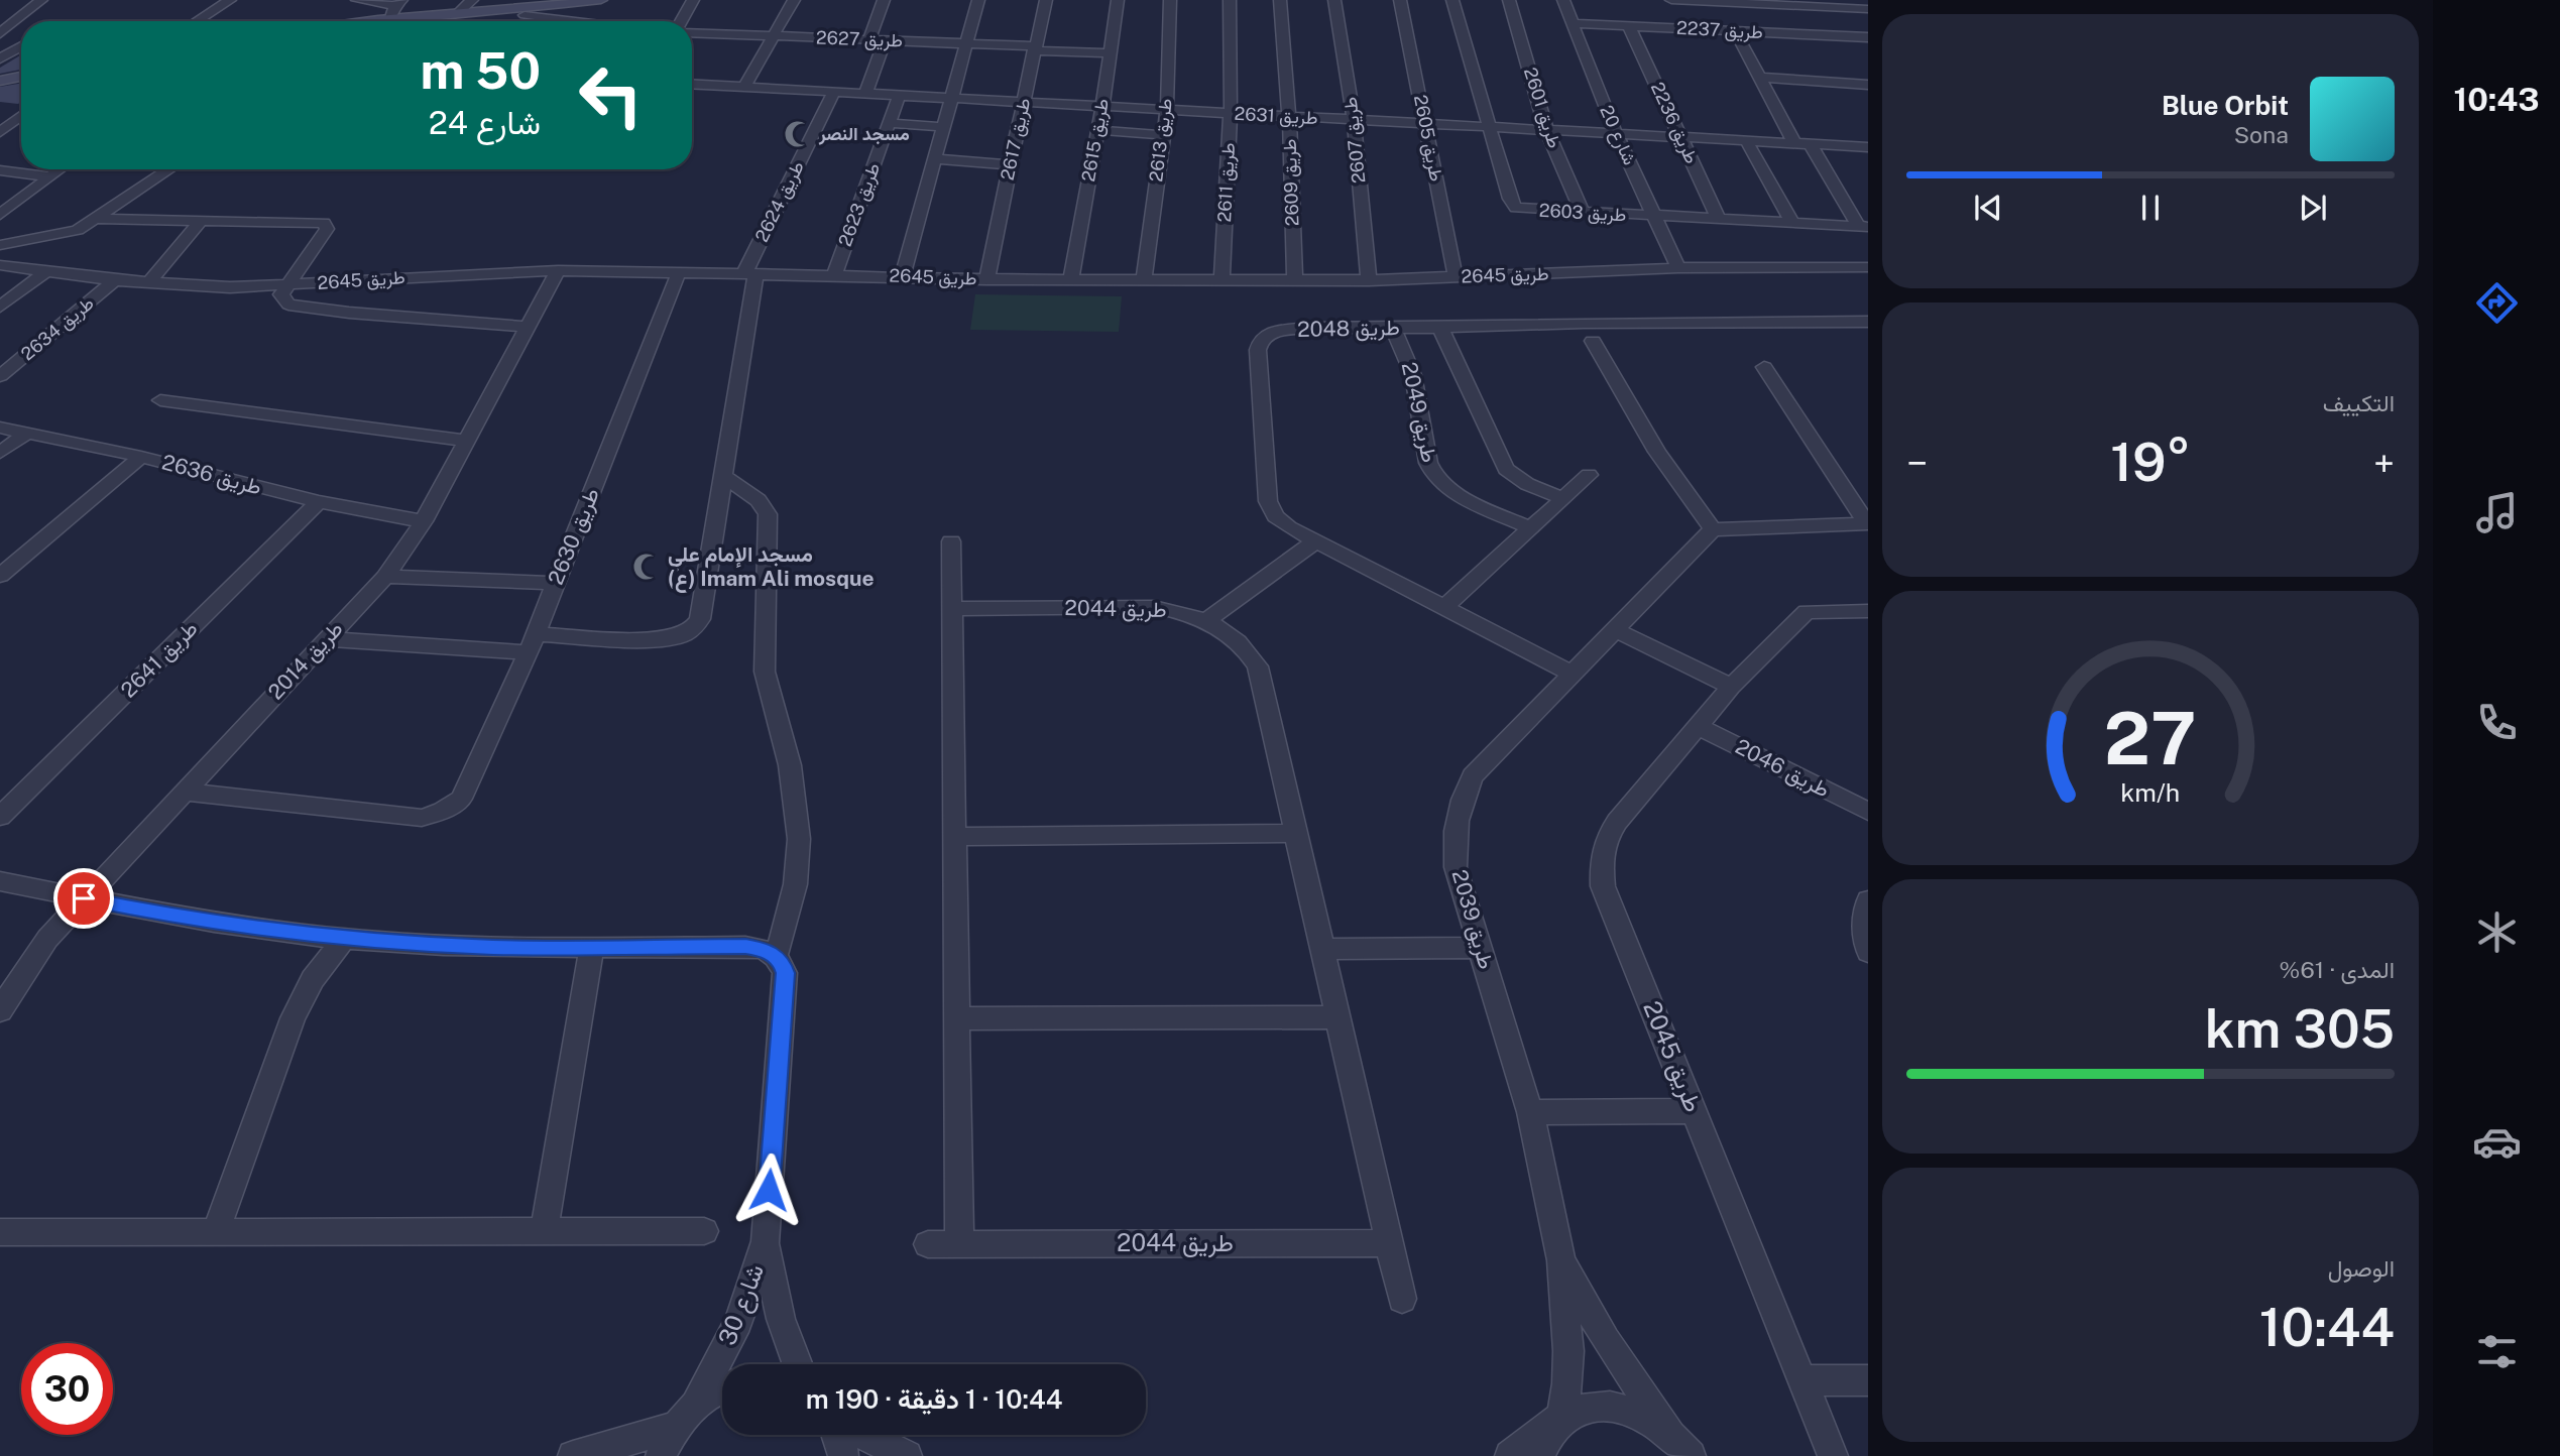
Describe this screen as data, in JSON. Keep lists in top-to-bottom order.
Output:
{
  "streets": {
    "street": [
      "طريق 2237",
      "طريق 2627",
      "طريق 2601",
      "طريق 2631",
      "طريق 2236",
      "شارع 20",
      "طريق 2605",
      "طريق 2617",
      "طريق 2615",
      "طريق 2613",
      "طريق 2607",
      "طريق 2611",
      "طريق 2609",
      "طريق 2624",
      "طريق 2623",
      "طريق 2603",
      "طريق 2645",
      "طريق 2634",
      "طريق 2048",
      "طريق 2049",
      "طريق 2636",
      "طريق 2630",
      "طريق 2044",
      "طريق 2641",
      "طريق 2014",
      "طريق 2046",
      "طريق 2039",
      "طريق 2045",
      "شارع 30"
    ]
  },
  "crossings": [
    ["طريق 2237", "طريق 2236"],
    ["طريق 2237", "شارع 20"],
    ["طريق 2627", "طريق 2617"],
    ["طريق 2627", "طريق 2615"],
    ["طريق 2601", "طريق 2631"],
    ["طريق 2601", "طريق 2603"],
    ["طريق 2631", "طريق 2236"],
    ["طريق 2631", "شارع 20"],
    ["طريق 2631", "طريق 2605"],
    ["طريق 2631", "طريق 2617"],
    ["طريق 2631", "طريق 2615"],
    ["طريق 2631", "طريق 2613"],
    ["طريق 2631", "طريق 2607"],
    ["طريق 2631", "طريق 2611"],
    ["طريق 2631", "طريق 2609"],
    ["طريق 2631", "طريق 2624"],
    ["طريق 2631", "طريق 2623"],
    ["طريق 2631", "طريق 2603"],
    ["طريق 2236", "طريق 2603"],
    ["شارع 20", "طريق 2603"],
    ["شارع 20", "طريق 2645"],
    ["طريق 2605", "طريق 2645"],
    ["طريق 2617", "طريق 2645"],
    ["طريق 2615", "طريق 2645"],
    ["طريق 2613", "طريق 2645"],
    ["طريق 2607", "طريق 2645"],
    ["طريق 2611", "طريق 2645"],
    ["طريق 2609", "طريق 2645"],
    ["طريق 2624", "طريق 2645"],
    ["طريق 2624", "طريق 2630"],
    ["طريق 2623", "طريق 2645"],
    ["طريق 2645", "طريق 2634"],
    ["طريق 2645", "طريق 2630"],
    ["طريق 2645", "طريق 2014"],
    ["طريق 2048", "طريق 2049"],
    ["طريق 2048", "طريق 2039"],
    ["طريق 2636", "طريق 2641"],
    ["طريق 2636", "طريق 2014"],
    ["طريق 2630", "طريق 2014"],
    ["طريق 2046", "طريق 2045"]
  ],
  "places": {
    "mosque": ["مسجد النصر", "مسجد الإمام علي (ع) Imam Ali mosque"]
  },
  "page": {
    "tabs": "10:43",
    "turn": ["50 m", "شارع 24"],
    "song": ["Blue Orbit", "Sona"],
    "tile": [
      "التكييف",
      ["المدى · 61%", "305 km"],
      ["الوصول", "10:44"]
    ],
    "heat": ["−", "19°", "+"],
    "limit": "30",
    "trip": "10:44 · 1 دقيقة · 190 m",
    "gauge": ["27", "km/h"]
  }
}
